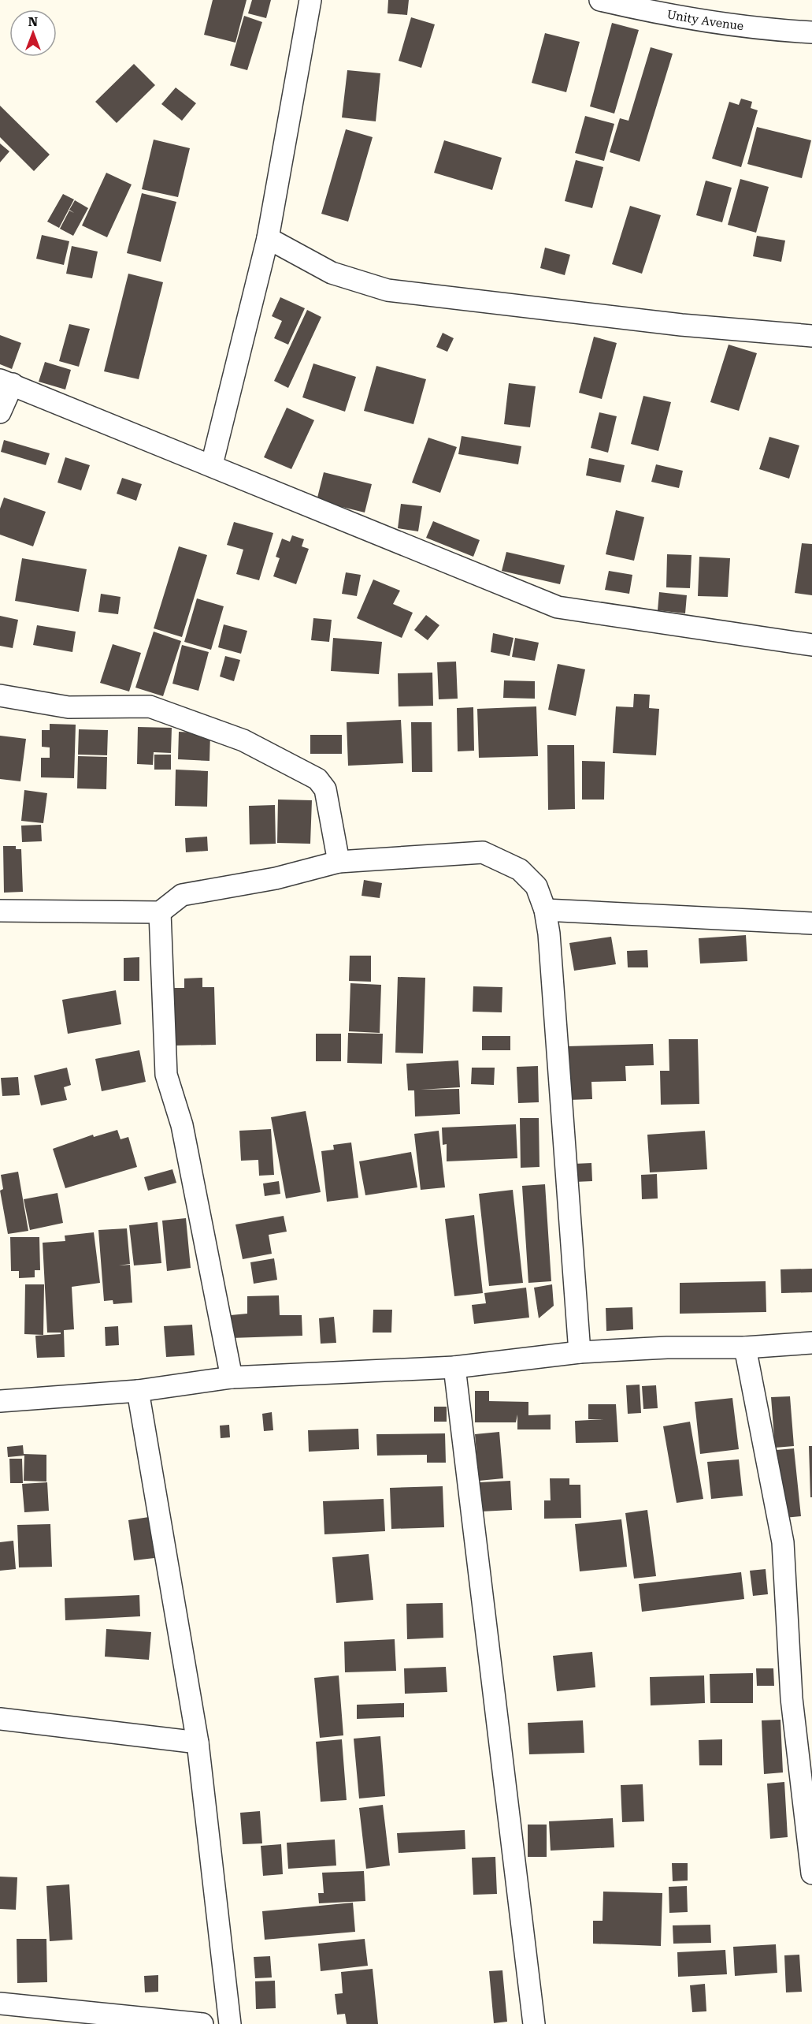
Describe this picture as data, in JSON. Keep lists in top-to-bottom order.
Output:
{
  "streets": {
    "street": ["Unity Avenue"]
  },
  "north": "top"
}
